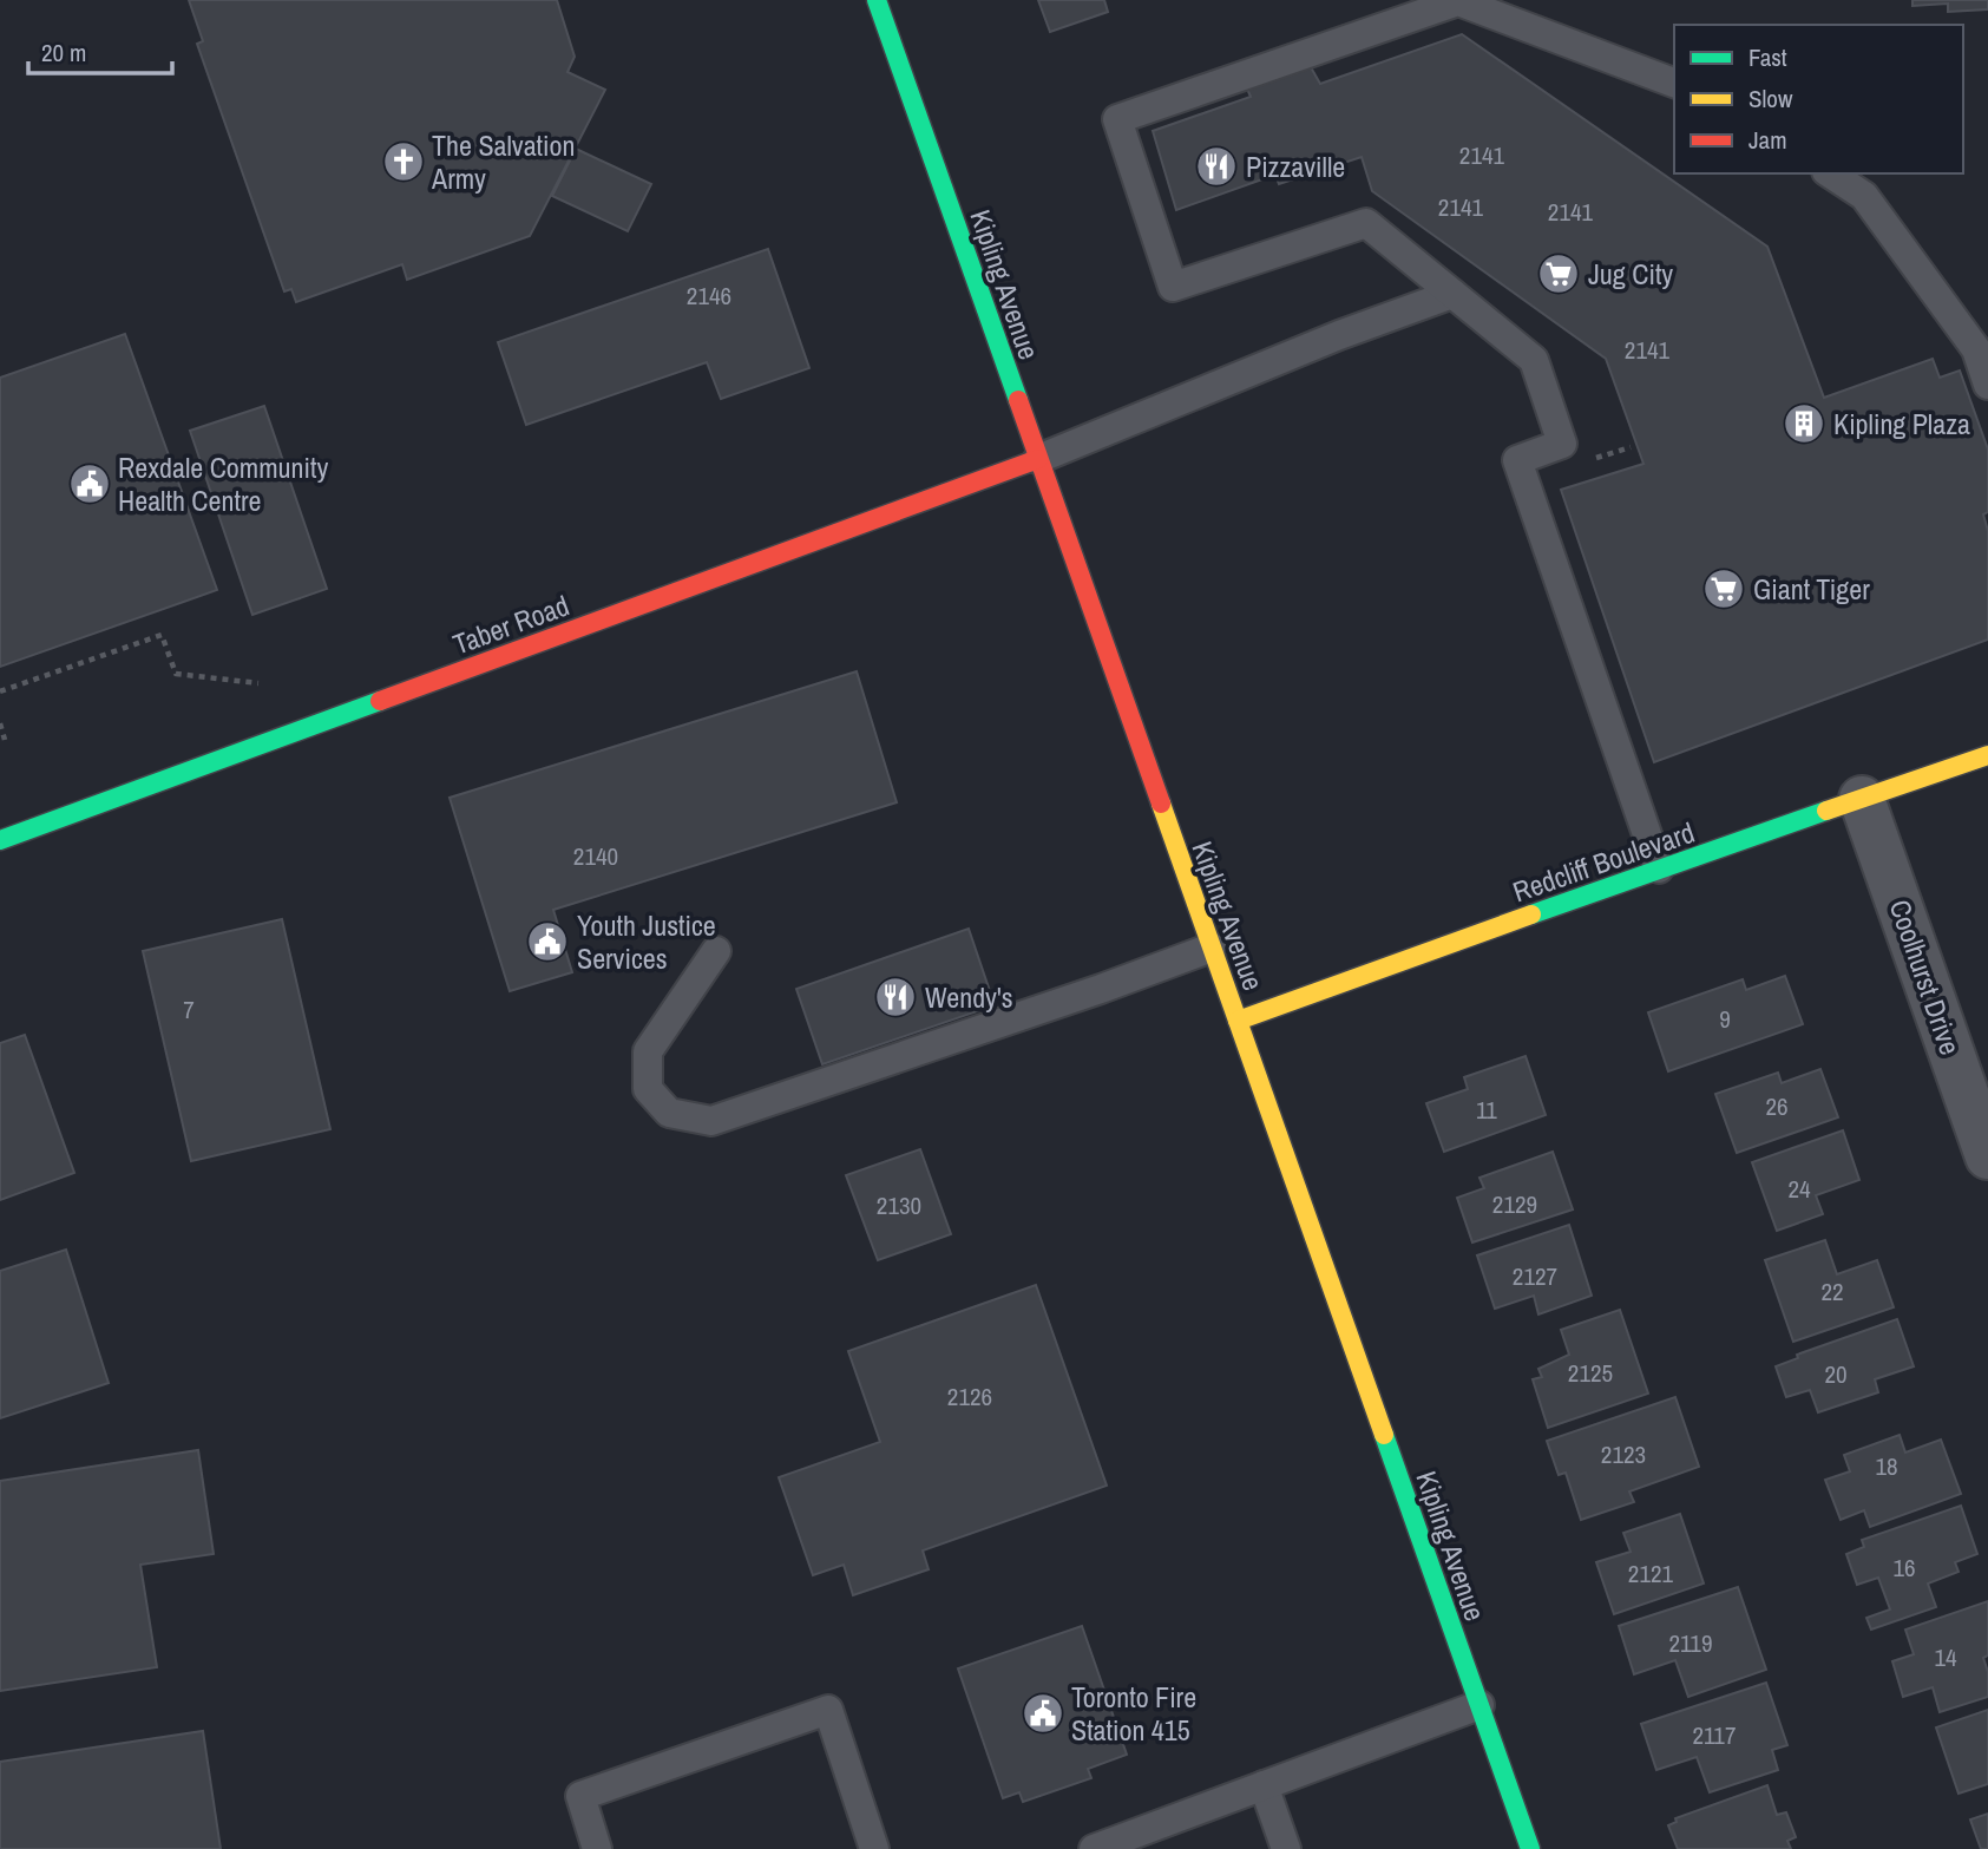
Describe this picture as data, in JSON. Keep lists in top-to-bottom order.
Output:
{
  "streets": {
    "main road": ["Kipling Avenue", "Taber Road", "Redcliff Boulevard"],
    "street": ["Coolhurst Drive"]
  },
  "crossings": [
    ["Kipling Avenue", "Taber Road"],
    ["Kipling Avenue", "Redcliff Boulevard"],
    ["Redcliff Boulevard", "Coolhurst Drive"]
  ],
  "places": {
    "church": ["The Salvation Army"],
    "restaurant": ["Pizzaville", "Wendy's"],
    "supermarket": ["Jug City", "Giant Tiger"],
    "building": ["Kipling Plaza"],
    "public building": ["Rexdale Community Health Centre", "Youth Justice Services", "Toronto Fire Station 415"]
  },
  "house_numbers": [
    "2141",
    "2141",
    "2141",
    "2146",
    "2141",
    "2140",
    "7",
    "9",
    "26",
    "11",
    "24",
    "2129",
    "2130",
    "2127",
    "22",
    "2125",
    "20",
    "2126",
    "2123",
    "18",
    "16",
    "2121",
    "2119",
    "14",
    "2117"
  ],
  "legend": ["Fast", "Slow", "Jam"],
  "scale_bar": "20 m"
}
